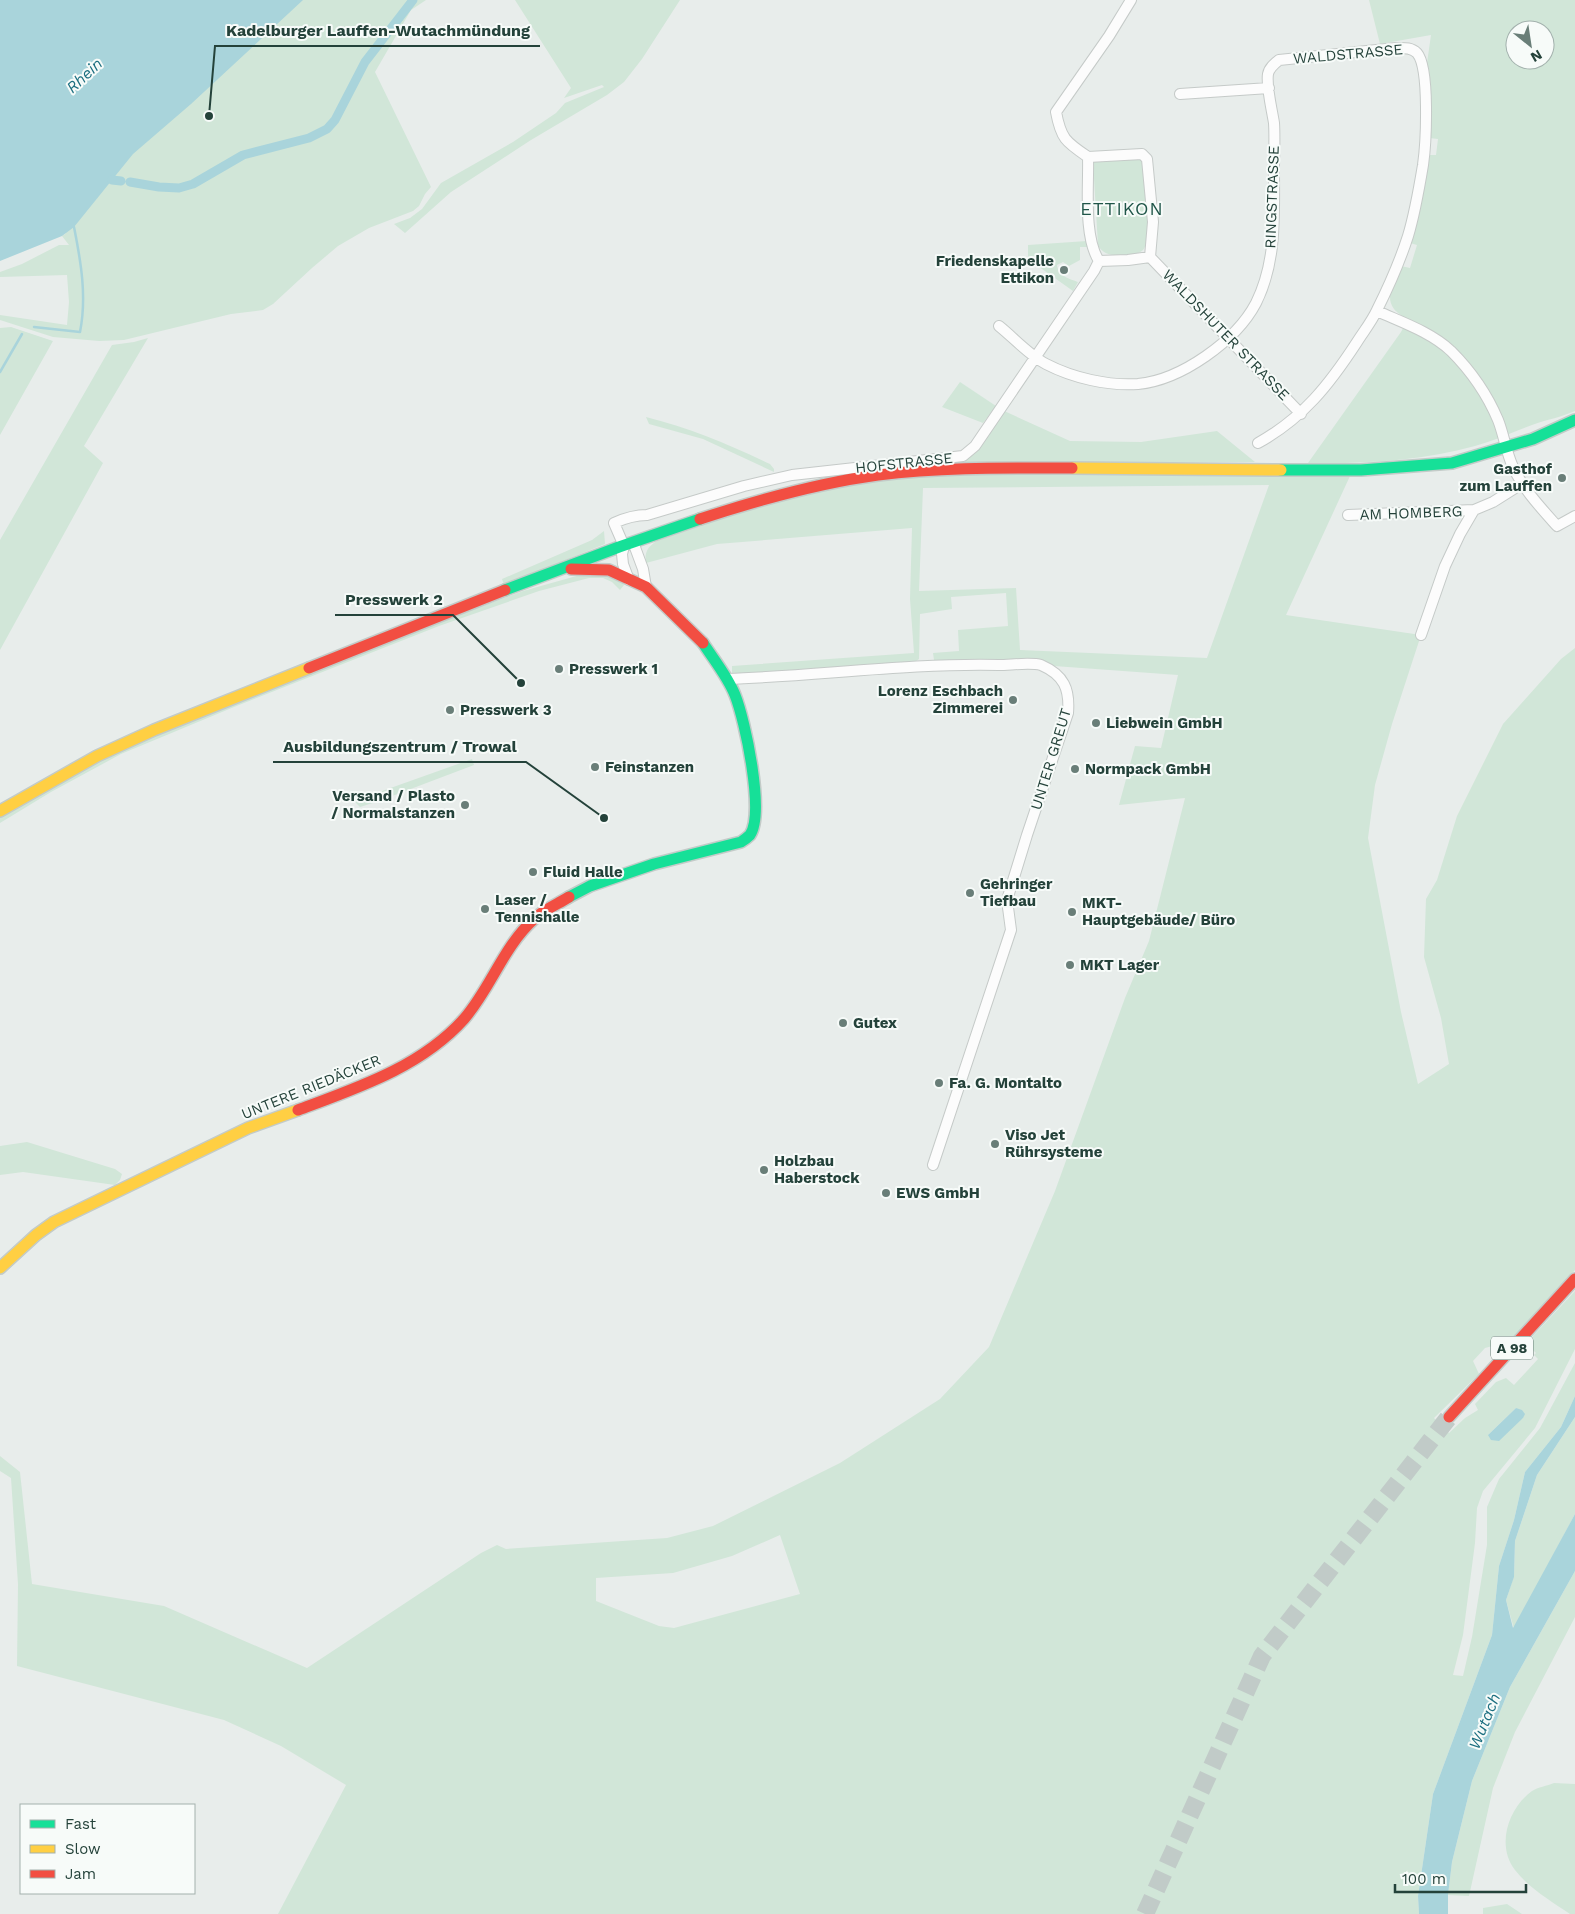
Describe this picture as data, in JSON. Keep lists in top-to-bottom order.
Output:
{
  "streets": {
    "main road": ["UNTERE RIEDÄCKER", "A 98"],
    "street": [
      "WALDSTRASSE",
      "RINGSTRASSE",
      "WALDSHUTER STRASSE",
      "HOFSTRASSE",
      "AM HOMBERG",
      "UNTER GREUT"
    ]
  },
  "crossings": [
    ["WALDSTRASSE", "RINGSTRASSE"],
    ["WALDSTRASSE", "WALDSHUTER STRASSE"],
    ["RINGSTRASSE", "WALDSHUTER STRASSE"],
    ["RINGSTRASSE", "HOFSTRASSE"],
    ["UNTER GREUT", "UNTERE RIEDÄCKER"]
  ],
  "districts": ["ETTIKON"],
  "water": ["Rhein", "Wutach"],
  "places": [
    "Kadelburger Lauffen-Wutachmündung",
    "Friedenskapelle Ettikon",
    "Gasthof zum Lauffen",
    "Presswerk 1",
    "Presswerk 2",
    "Lorenz Eschbach Zimmerei",
    "Presswerk 3",
    "Liebwein GmbH",
    "Feinstanzen",
    "Normpack GmbH",
    "Versand / Plasto / Normalstanzen",
    "Ausbildungszentrum / Trowal",
    "Fluid Halle",
    "Gehringer Tiefbau",
    "Laser / Tennishalle",
    "MKT- Hauptgebäude/ Büro",
    "MKT Lager",
    "Gutex",
    "Fa. G. Montalto",
    "Viso Jet Rührsysteme",
    "Holzbau Haberstock",
    "EWS GmbH"
  ],
  "legend": ["Fast", "Slow", "Jam"],
  "scale_bar": "100 m",
  "north": "bottom right"
}
